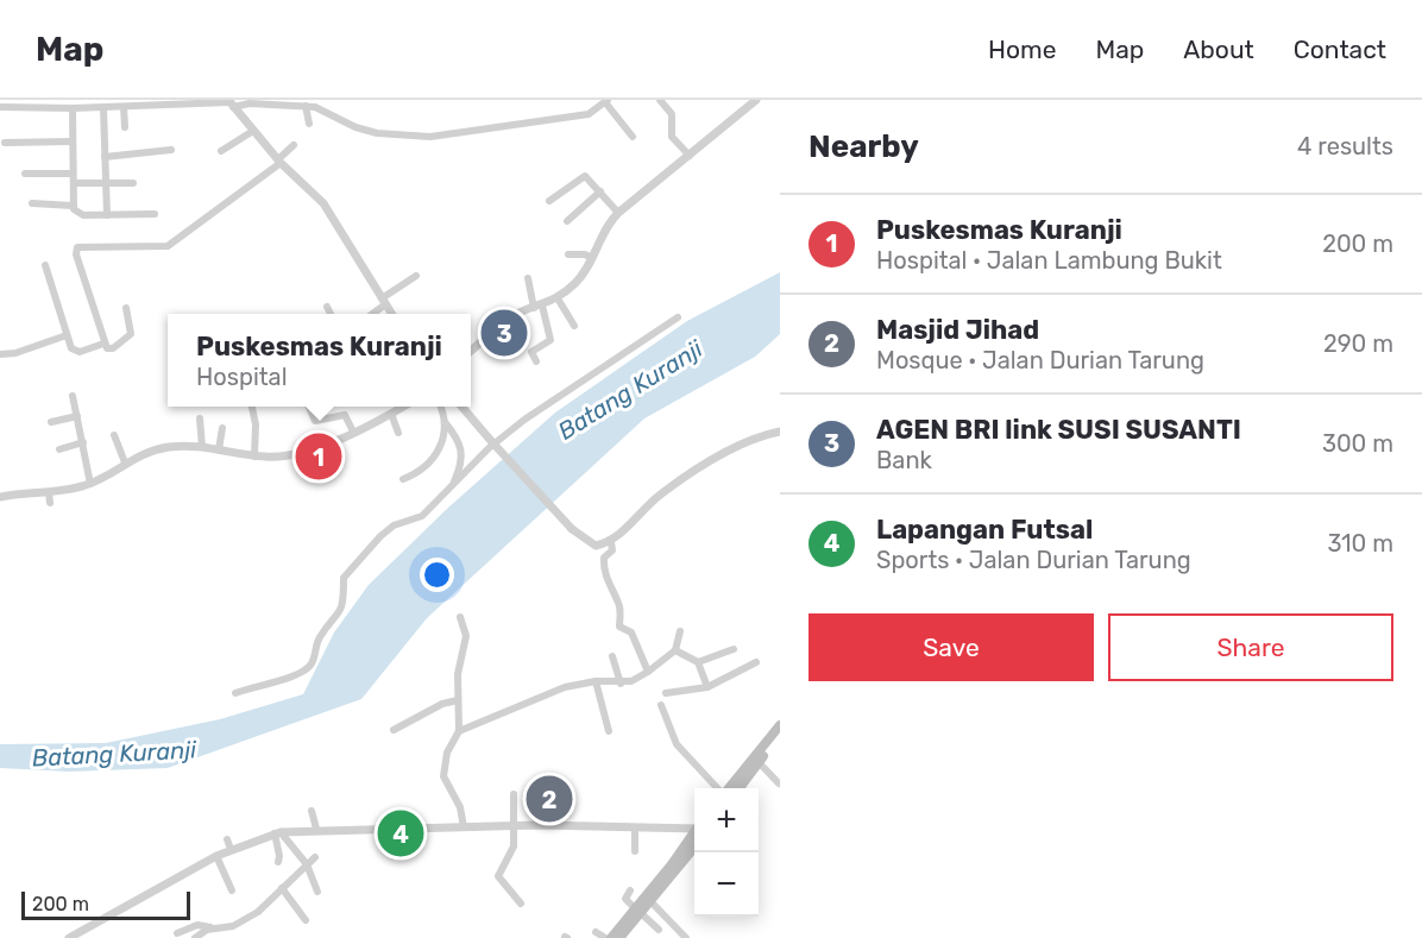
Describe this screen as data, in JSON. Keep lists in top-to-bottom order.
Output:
{
  "water": ["Batang Kuranji"],
  "scale_bar": "200 m",
  "page": {
    "header": "Map",
    "nav": [
      "Home",
      "Map",
      "About",
      "Contact"
    ],
    "heading": ["Nearby", "4 results"],
    "list": [
      {
        "mark": "1",
        "name": "Puskesmas Kuranji",
        "note": "Hospital · Jalan Lambung Bukit",
        "value": "200 m"
      },
      {
        "mark": "2",
        "name": "Masjid Jihad",
        "note": "Mosque · Jalan Durian Tarung",
        "value": "290 m"
      },
      {
        "mark": "3",
        "name": "AGEN BRI link SUSI SUSANTI",
        "note": "Bank",
        "value": "300 m"
      },
      {
        "mark": "4",
        "name": "Lapangan Futsal",
        "note": "Sports · Jalan Durian Tarung",
        "value": "310 m"
      }
    ],
    "pins": [
      "3",
      "1",
      "2",
      "4"
    ],
    "popup": ["Puskesmas Kuranji", "Hospital"],
    "buttons": ["Save", "Share"],
    "map_buttons": ["+", "−"],
    "scale": "200 m"
  }
}
